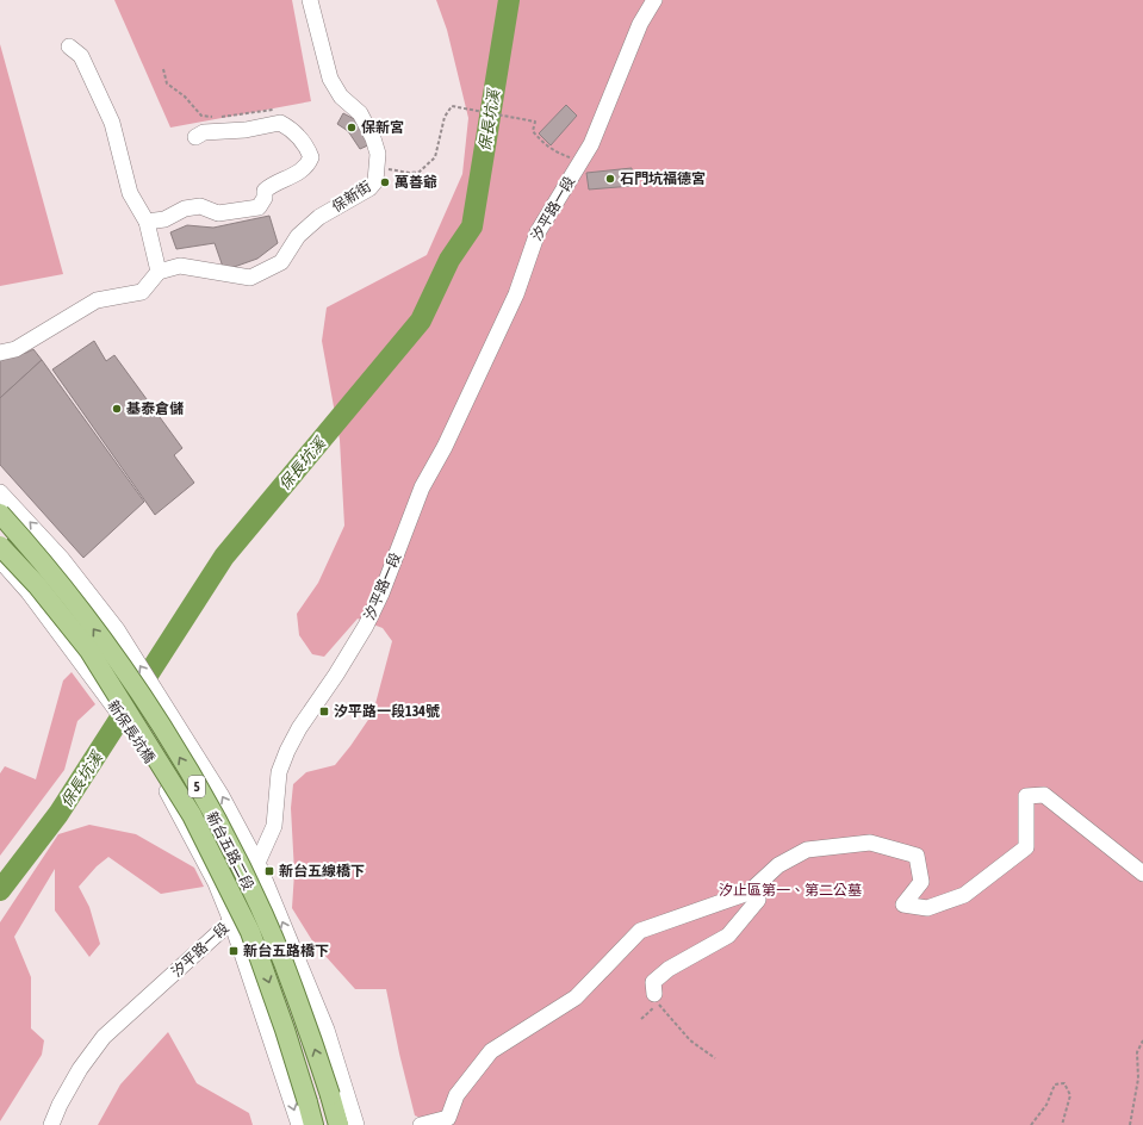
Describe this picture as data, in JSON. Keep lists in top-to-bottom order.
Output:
{
  "streets": {
    "main road": ["5", "新台五路二段"],
    "street": ["保新街", "汐平路一段", "新保長坑橋"]
  },
  "crossings": [
    ["汐平路一段", "新保長坑橋"]
  ],
  "water": ["保長坑溪"],
  "parks": ["汐止區第一、第二公墓"],
  "places": {
    "other": [
      "保新宮",
      "石門坑福德宮",
      "萬善爺",
      "基泰倉儲"
    ],
    "transit": ["汐平路一段134號", "新台五線橋下", "新台五路橋下"]
  }
}
